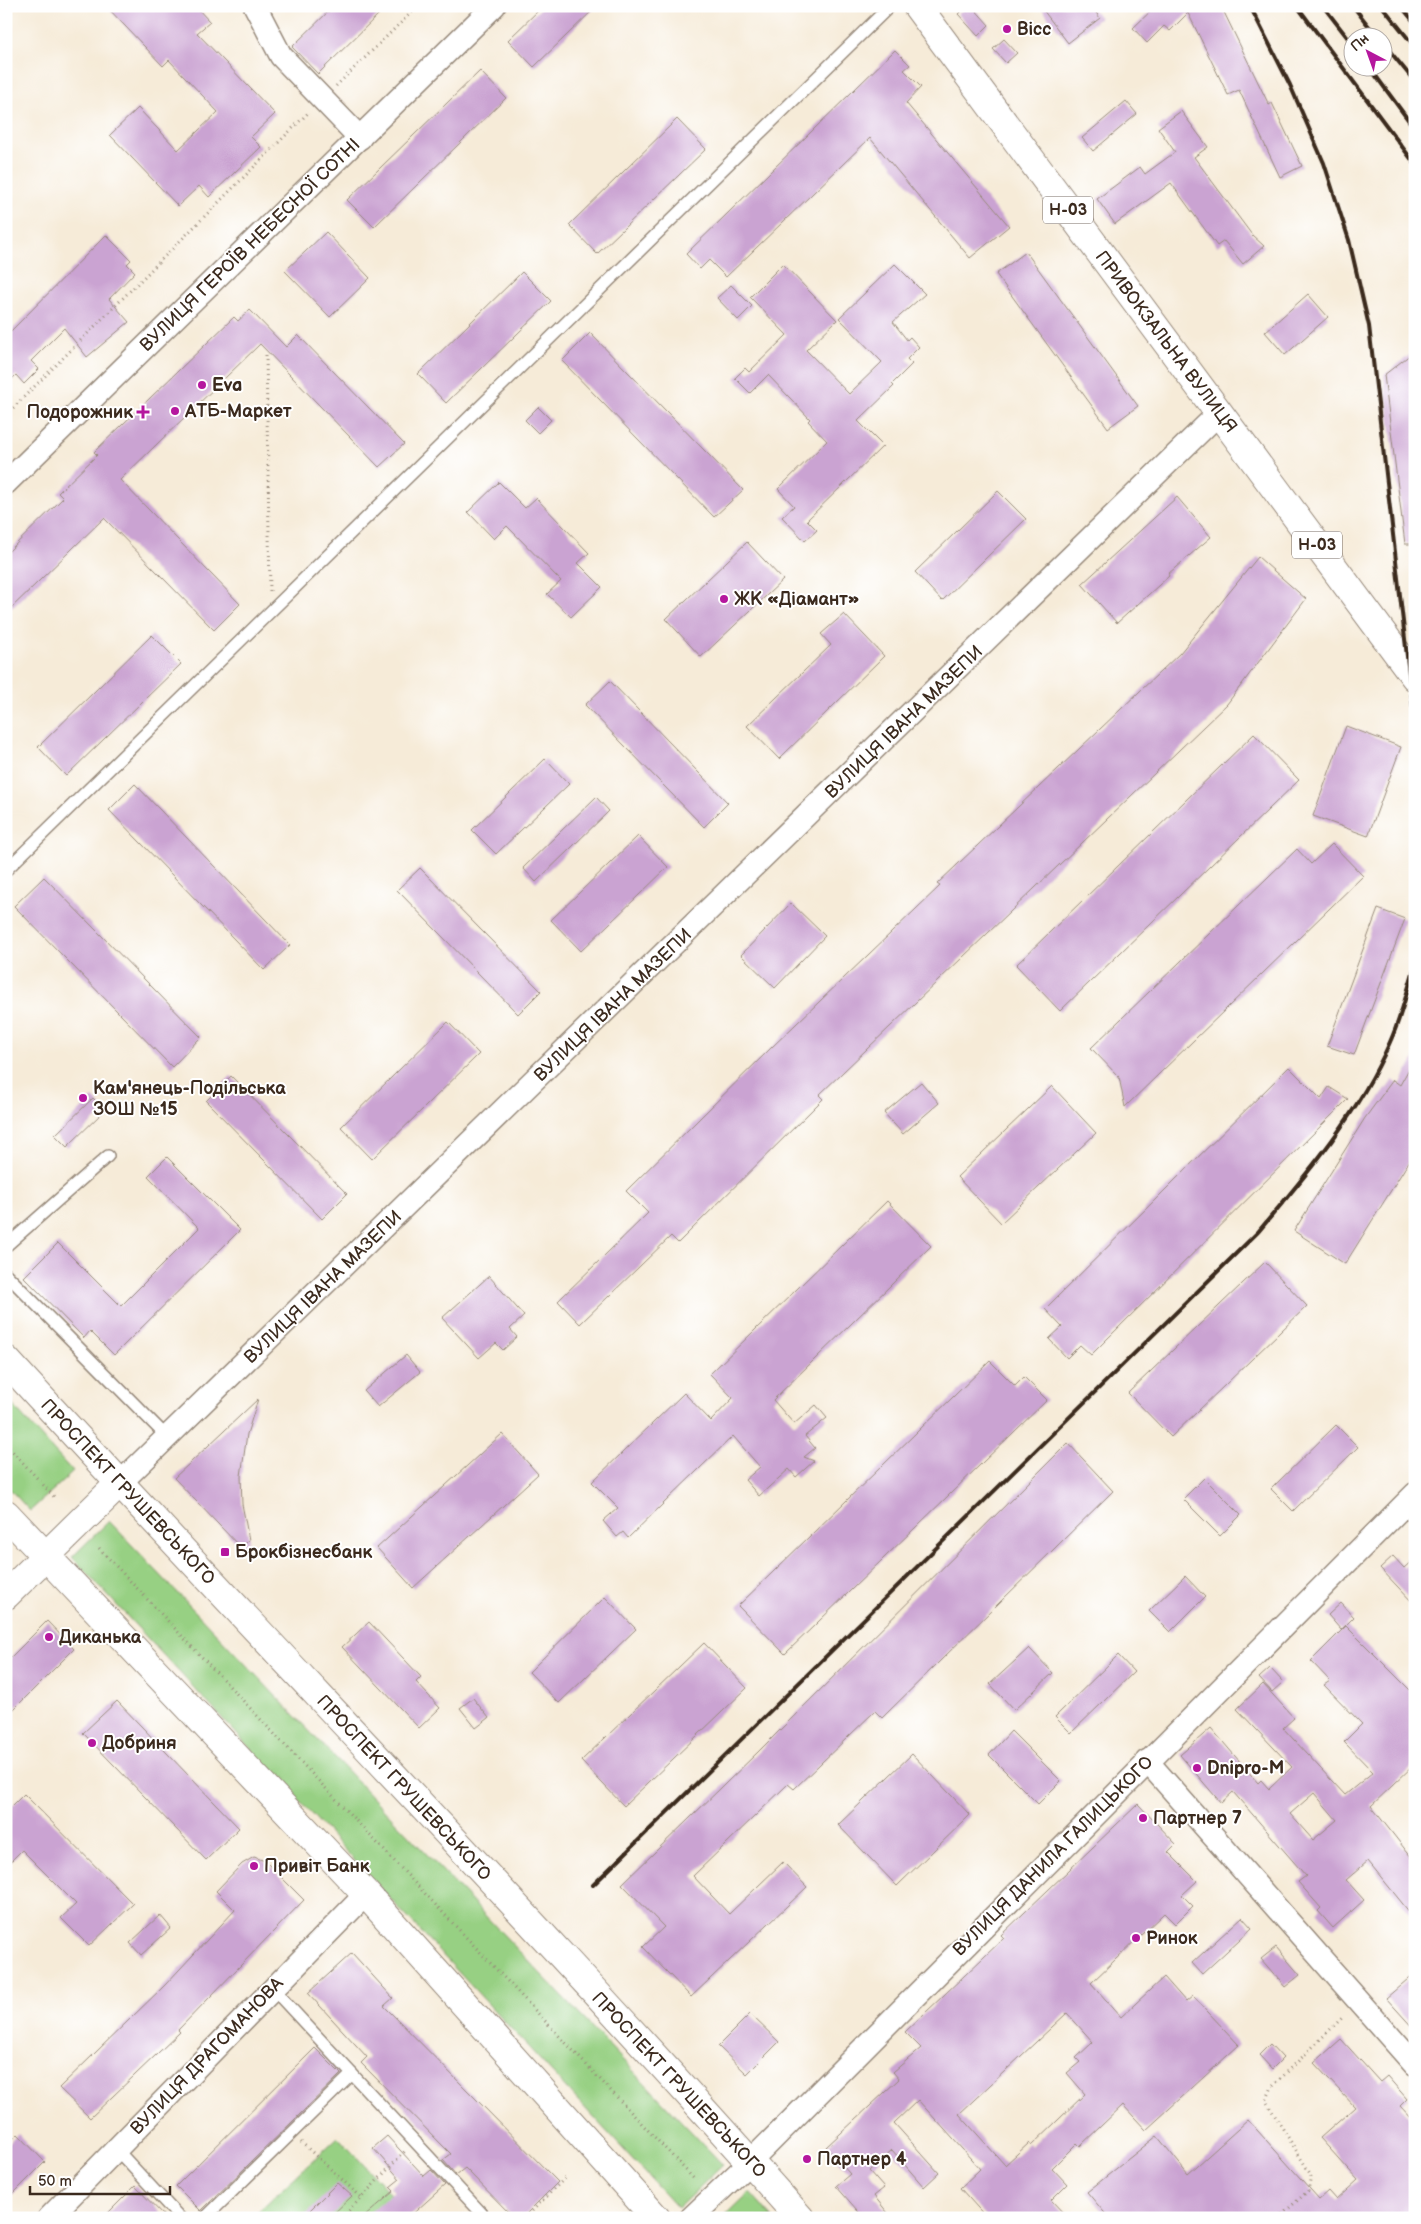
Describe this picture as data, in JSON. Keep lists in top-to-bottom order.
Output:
{
  "streets": {
    "main road": [
      "Н-03",
      "ПРИВОКЗАЛЬНА ВУЛИЦЯ",
      "ВУЛИЦЯ ІВАНА МАЗЕПИ",
      "ПРОСПЕКТ ГРУШЕВСЬКОГО"
    ],
    "street": ["ВУЛИЦЯ ГЕРОЇВ НЕБЕСНОЇ СОТНІ", "ВУЛИЦЯ ДАНИЛА ГАЛИЦЬКОГО", "ВУЛИЦЯ ДРАГОМАНОВА"]
  },
  "crossings": [
    ["ПРИВОКЗАЛЬНА ВУЛИЦЯ", "ВУЛИЦЯ ІВАНА МАЗЕПИ"],
    ["ВУЛИЦЯ ІВАНА МАЗЕПИ", "ПРОСПЕКТ ГРУШЕВСЬКОГО"],
    ["ПРОСПЕКТ ГРУШЕВСЬКОГО", "ВУЛИЦЯ ДАНИЛА ГАЛИЦЬКОГО"]
  ],
  "places": {
    "other": [
      "Вісс",
      "Eva",
      "АТБ-Маркет",
      "ЖК «Діамант»",
      "Кам'янець-Подільська ЗОШ №15",
      "Диканька",
      "Добриня",
      "Dnipro-M",
      "Партнер 7",
      "Привіт Банк",
      "Ринок",
      "Партнер 4"
    ],
    "health": ["Подорожник"],
    "transit": ["Брокбізнесбанк"]
  },
  "scale_bar": "50 m",
  "north": "top left"
}
